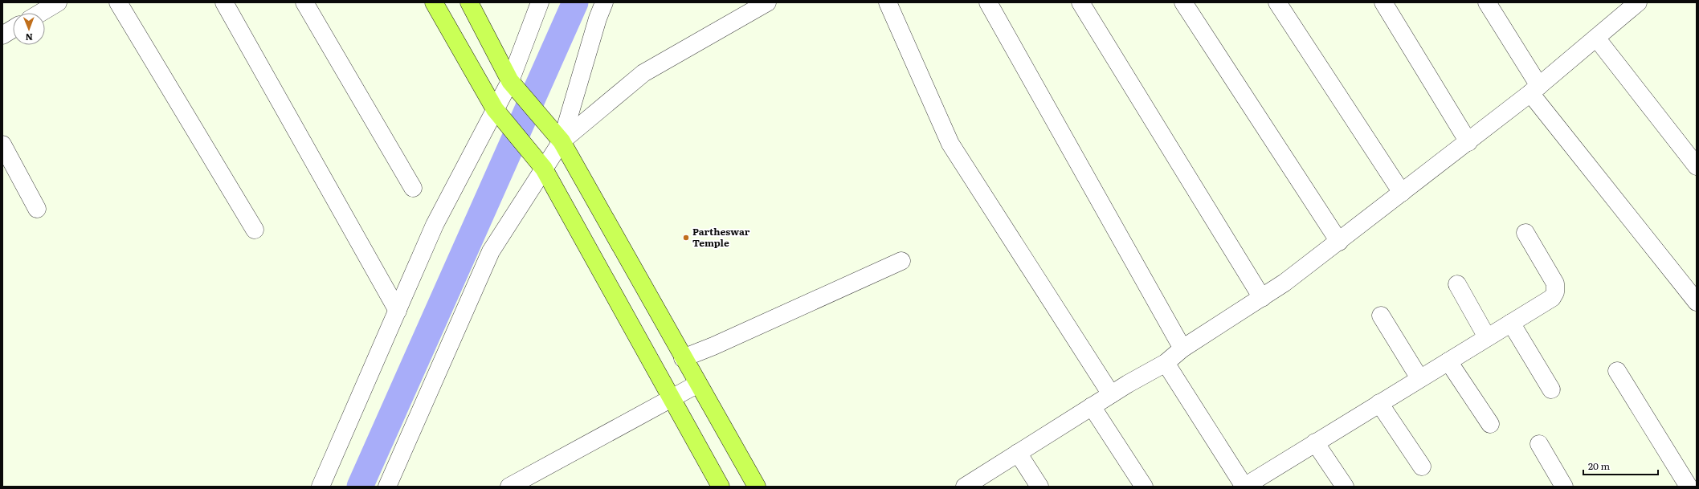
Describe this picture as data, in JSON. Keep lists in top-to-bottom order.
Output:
{
  "places": ["Partheswar Temple"],
  "scale_bar": "20 m",
  "north": "bottom"
}
